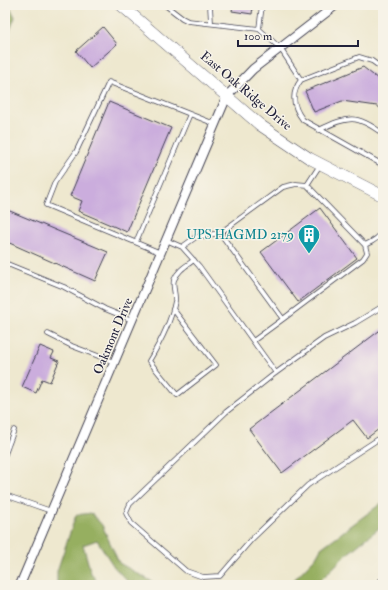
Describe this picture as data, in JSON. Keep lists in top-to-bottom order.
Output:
{
  "streets": {
    "main road": ["East Oak Ridge Drive"],
    "street": ["Oakmont Drive"]
  },
  "crossings": [
    ["East Oak Ridge Drive", "Oakmont Drive"]
  ],
  "places": {
    "building": ["UPS HAGMD 2179"]
  },
  "scale_bar": "100 m"
}
